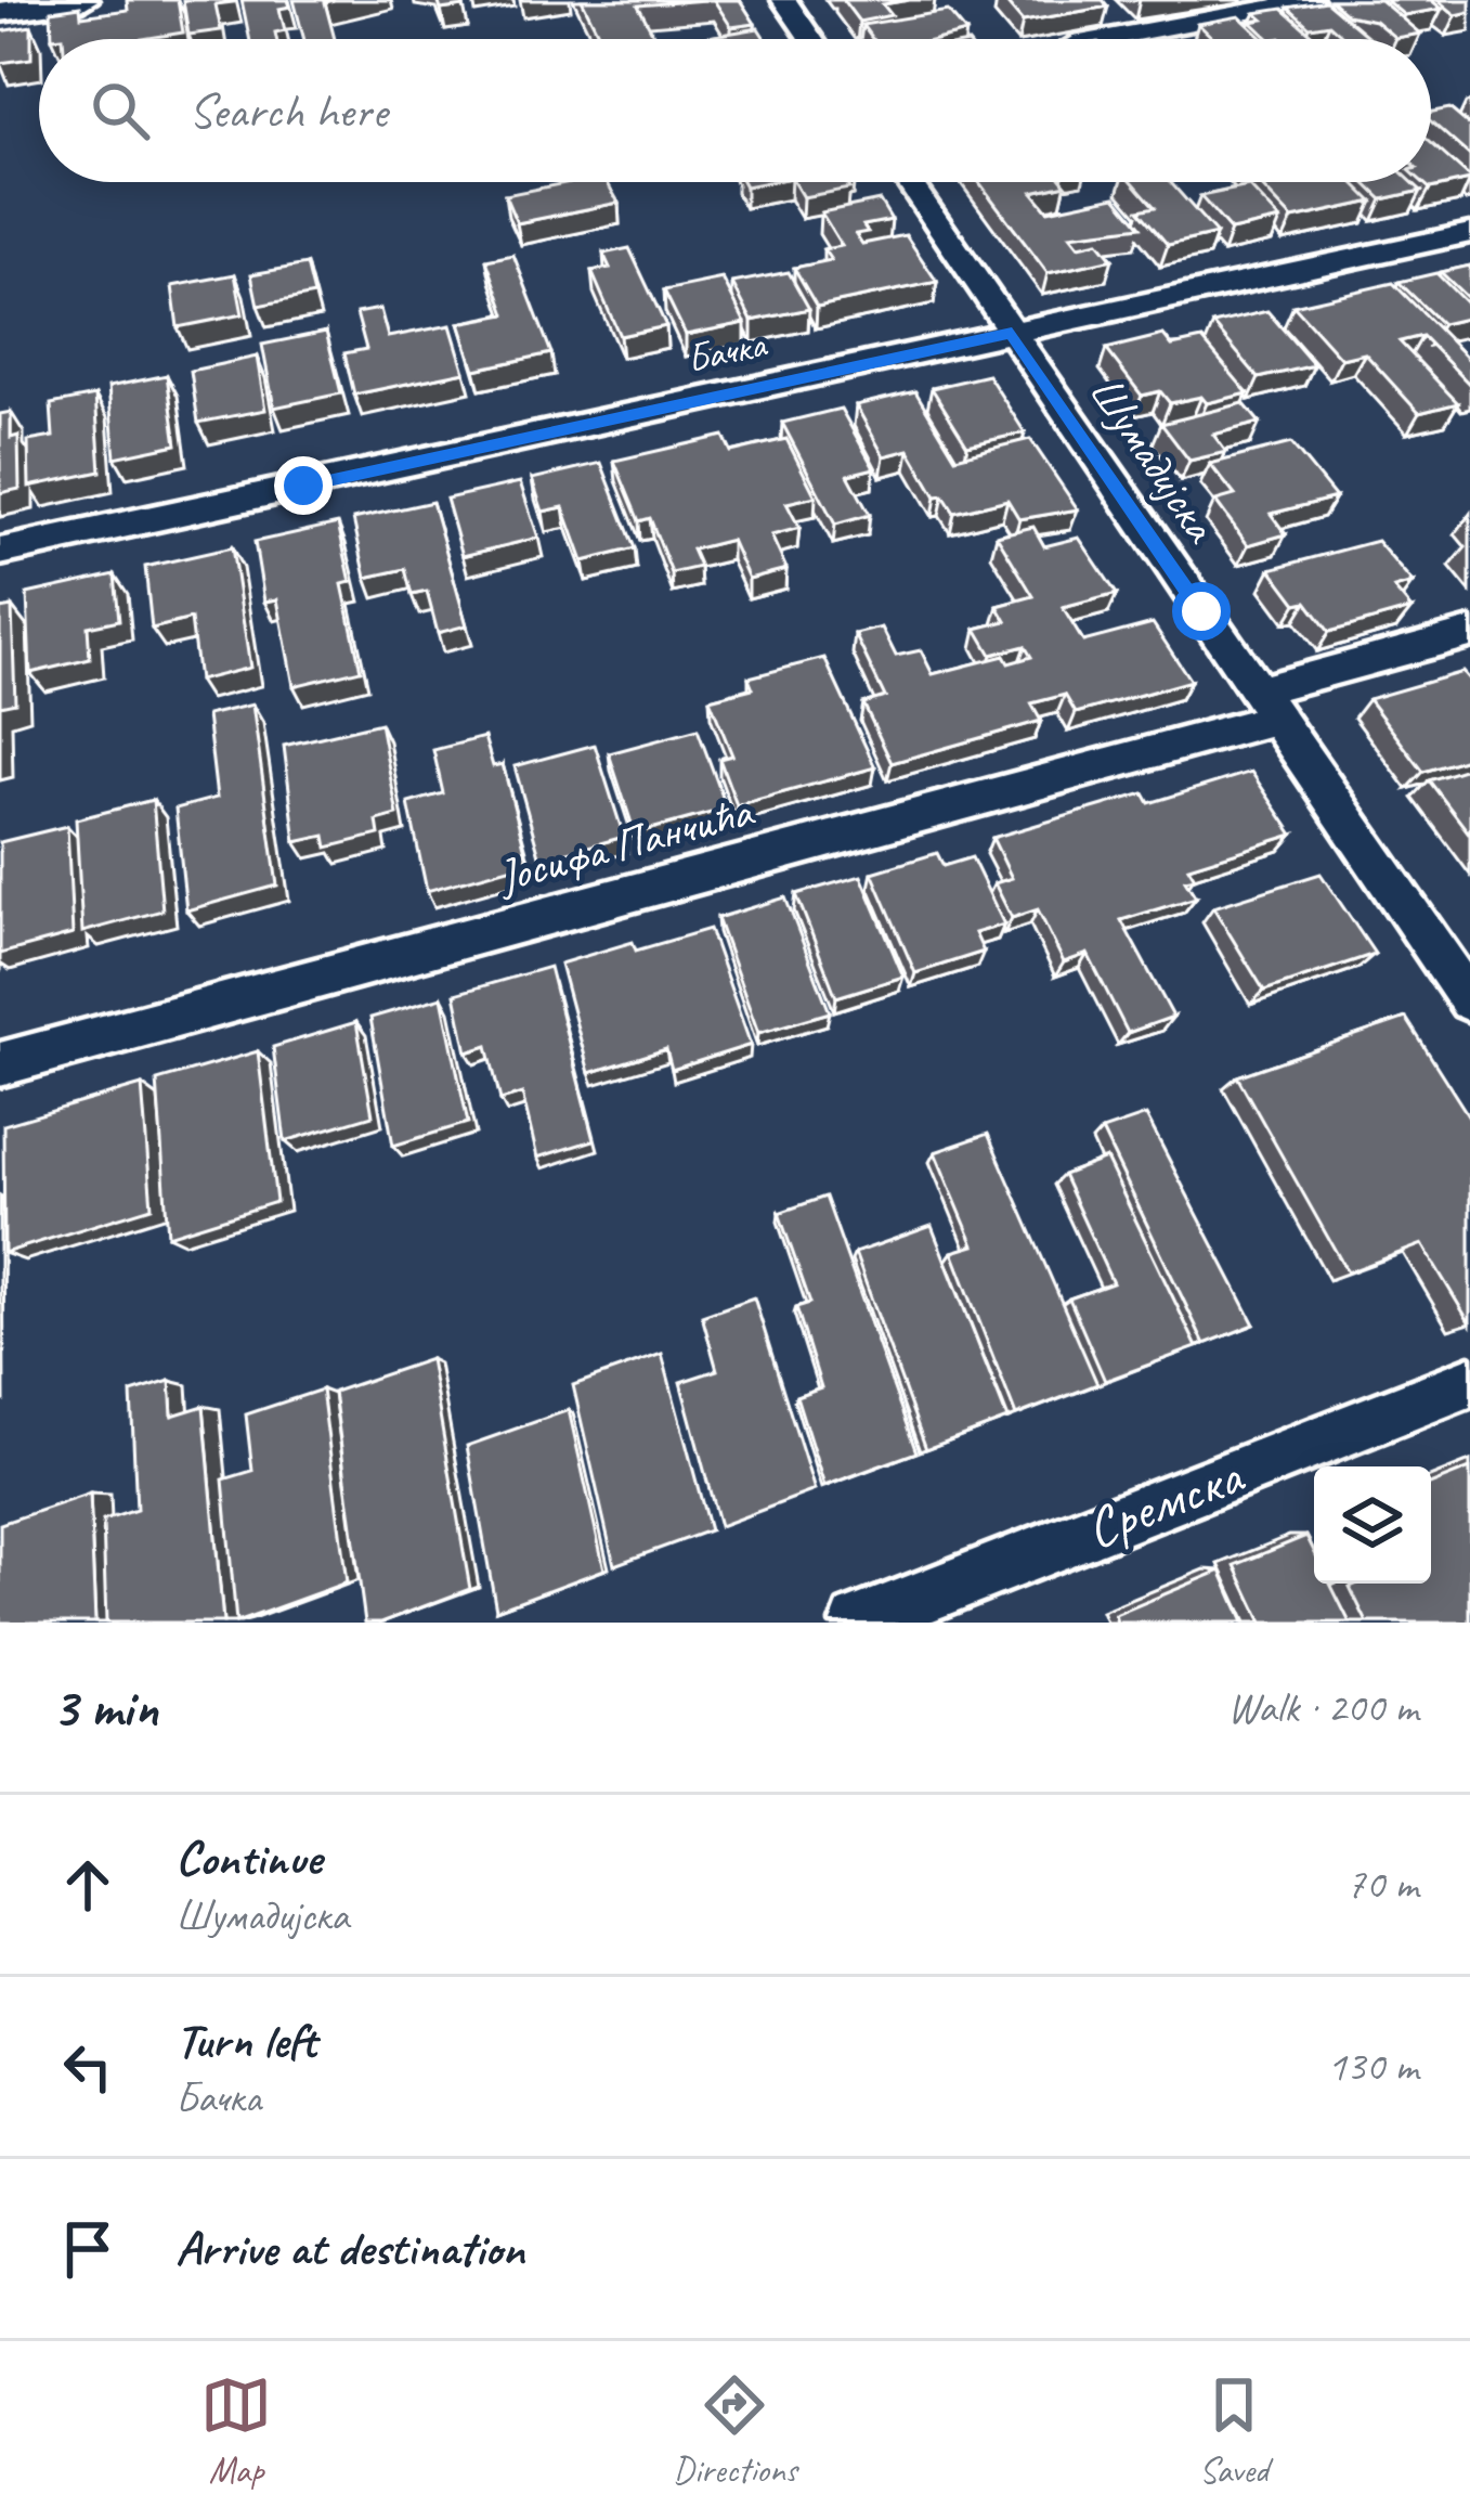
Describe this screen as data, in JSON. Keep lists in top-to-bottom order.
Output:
{
  "streets": {
    "street": [
      "Бачка",
      "Шумадијска",
      "Јосифа Панчића",
      "Сремска"
    ]
  },
  "crossings": [
    ["Бачка", "Шумадијска"],
    ["Шумадијска", "Јосифа Панчића"]
  ],
  "page": {
    "search": "Search here",
    "heading": ["3 min", "Walk · 200 m"],
    "list": [
      ["Continue", "Шумадијска", "70 m"],
      ["Turn left", "Бачка", "130 m"],
      "Arrive at destination"
    ],
    "nav": ["Map", "Directions", "Saved"]
  }
}
